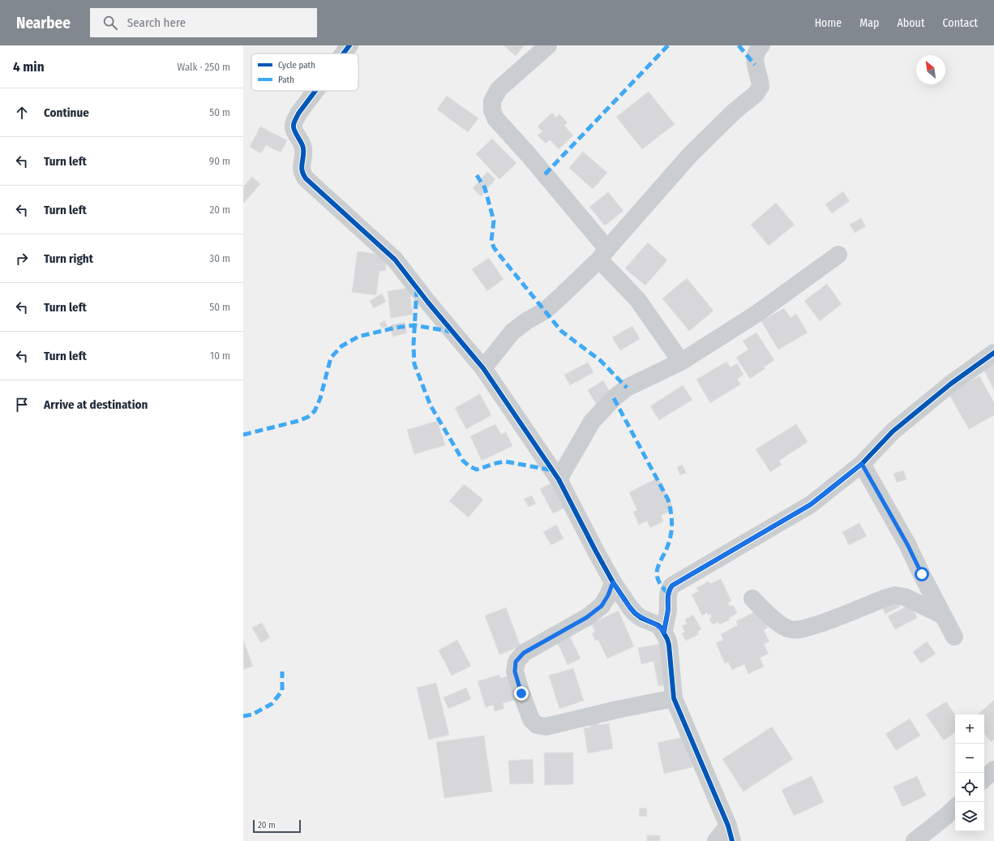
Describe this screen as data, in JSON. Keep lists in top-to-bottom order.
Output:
{
  "legend": ["Cycle path", "Path"],
  "scale_bar": "20 m",
  "north": "top left",
  "page": {
    "header": "Nearbee",
    "search": "Search here",
    "nav": [
      "Home",
      "Map",
      "About",
      "Contact"
    ],
    "heading": ["4 min", "Walk · 250 m"],
    "list": [
      ["Continue", "50 m"],
      ["Turn left", "90 m"],
      ["Turn left", "20 m"],
      ["Turn right", "30 m"],
      ["Turn left", "50 m"],
      ["Turn left", "10 m"],
      "Arrive at destination"
    ],
    "map_buttons": ["+", "−"],
    "scale": "20 m"
  }
}
